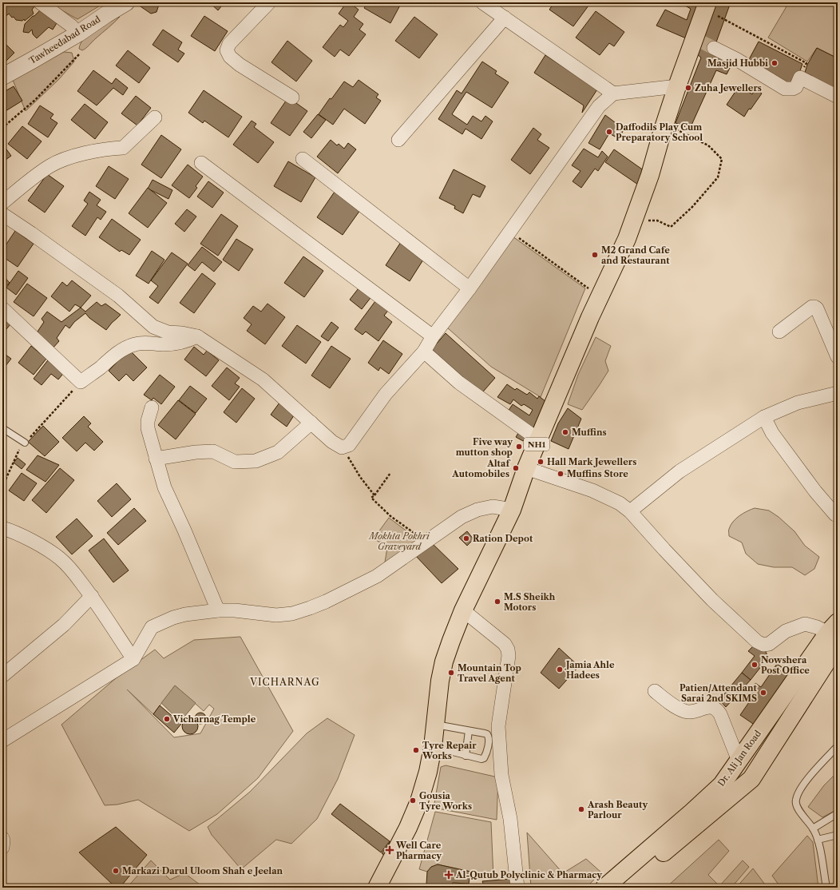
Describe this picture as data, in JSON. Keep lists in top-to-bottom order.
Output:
{
  "streets": {
    "main road": ["NH1", "Dr. Ali Jan Road"],
    "street": ["Tawheedabad Road"]
  },
  "districts": ["VICHARNAG"],
  "parks": ["Mokhta Pokhri Graveyard"],
  "places": {
    "other": [
      "Masjid Hubbi",
      "Zuha Jewellers",
      "Daffodils Play Cum Preparatory School",
      "M2 Grand Cafe and Restaurant",
      "Muffins",
      "Five way mutton shop",
      "Hall Mark Jewellers",
      "Altaf Automobiles",
      "Muffins Store",
      "Ration Depot",
      "M.S Sheikh Motors",
      "Nowshera Post Office",
      "Jamia Ahle Hadees",
      "Mountain Top Travel Agent",
      "Patien/Attendant Sarai 2nd SKIMS",
      "Vicharnag Temple",
      "Tyre Repair Works",
      "Gousia Tyre Works",
      "Arash Beauty Parlour",
      "Markazi Darul Uloom Shah e Jeelan"
    ],
    "health": ["Well Care Pharmacy", "Al-Qutub Polyclinic & Pharmacy"]
  }
}
